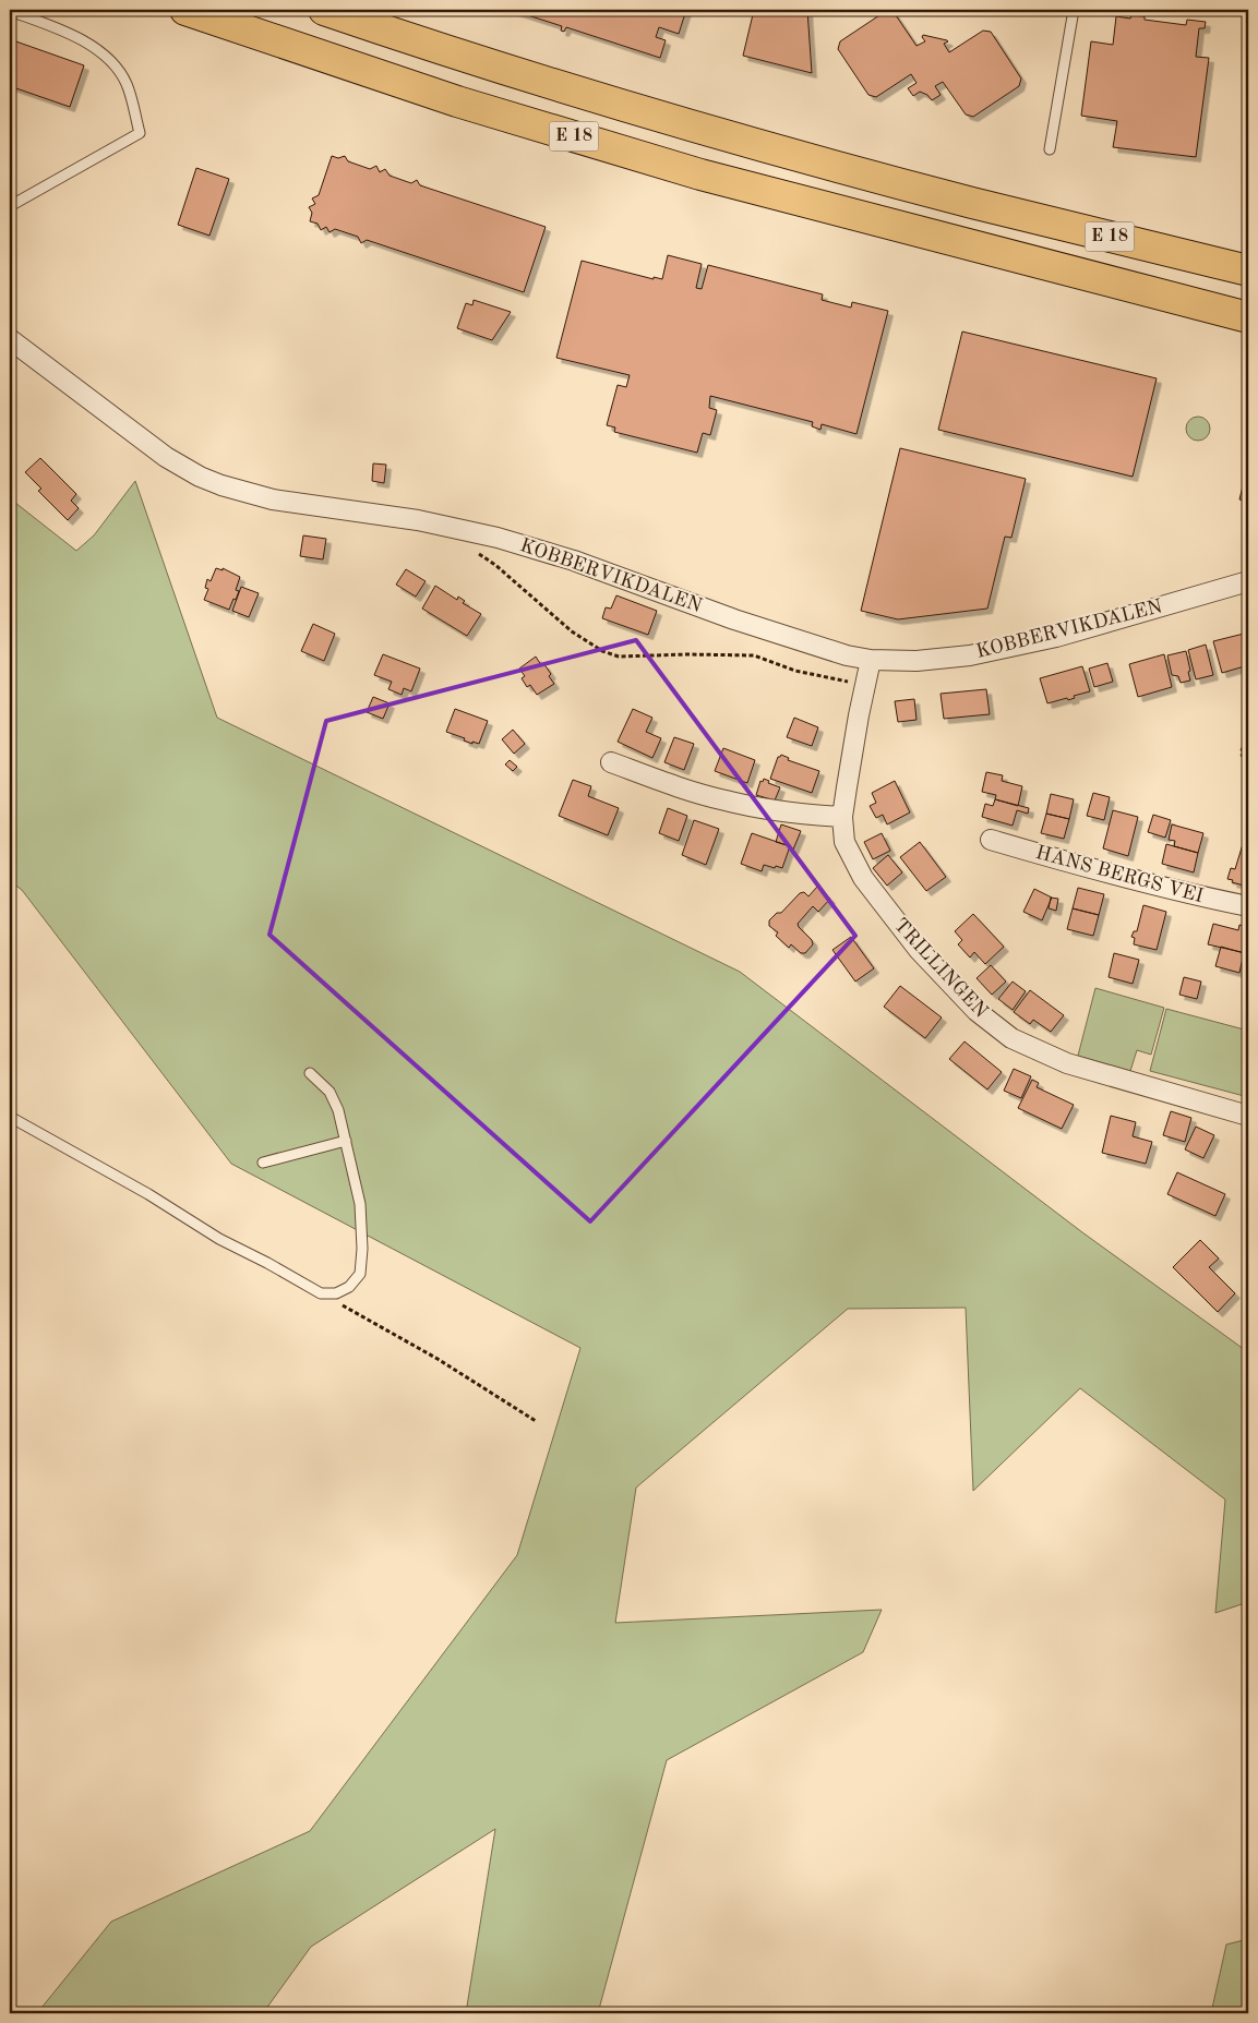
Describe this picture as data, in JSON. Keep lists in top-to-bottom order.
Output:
{
  "streets": {
    "highway": ["E 18"],
    "street": ["KOBBERVIKDALEN", "HANS BERGS VEI", "TRILLINGEN"]
  },
  "crossings": [
    ["KOBBERVIKDALEN", "TRILLINGEN"]
  ]
}
